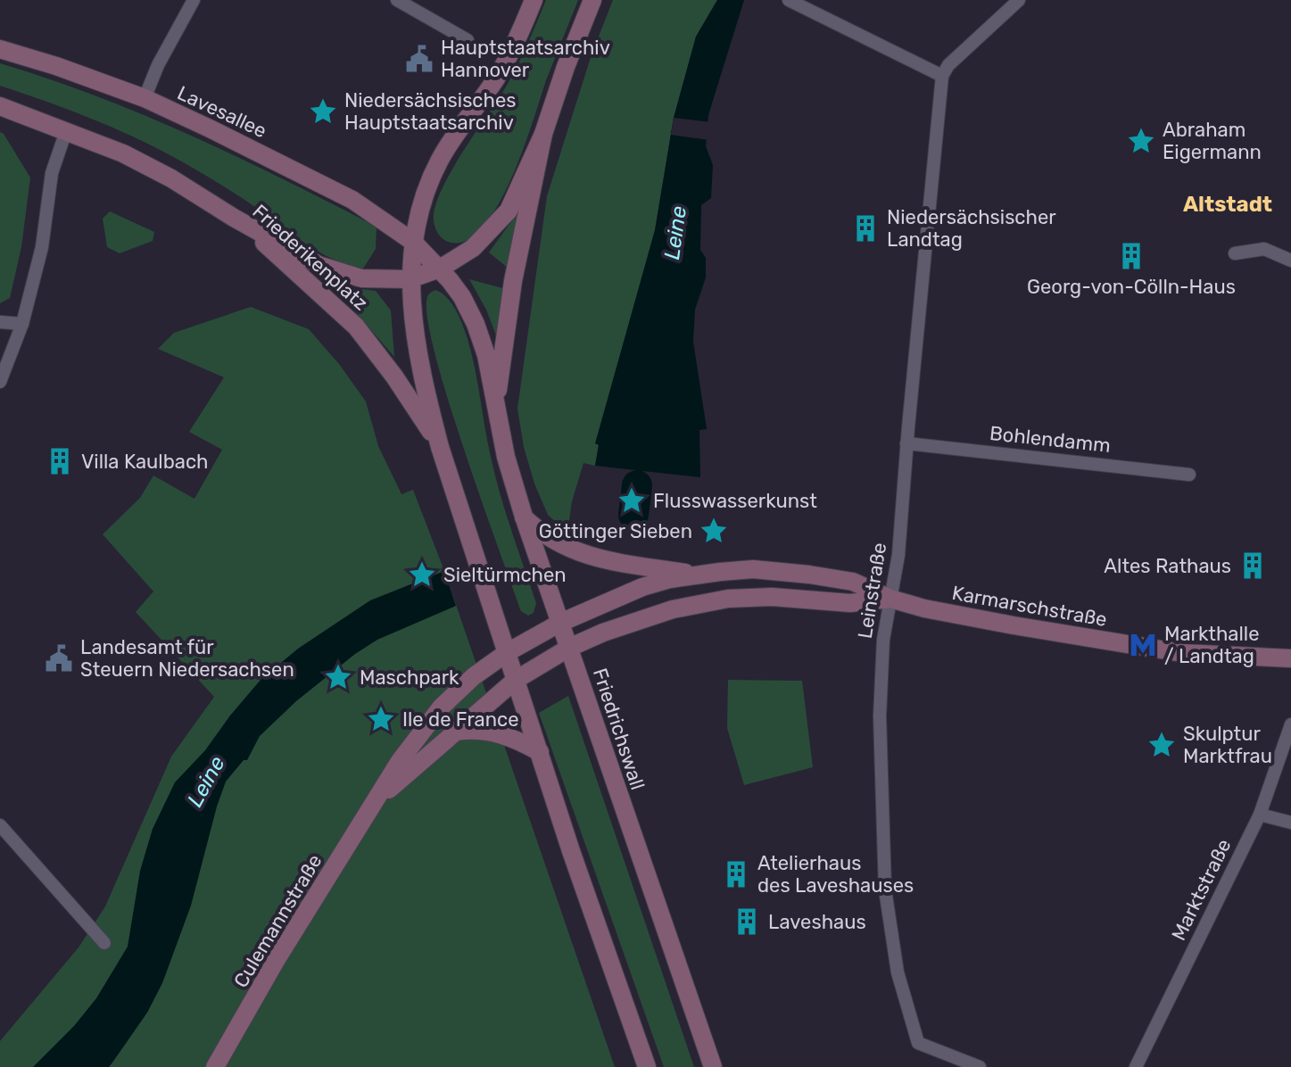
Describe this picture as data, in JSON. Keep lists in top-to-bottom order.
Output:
{
  "streets": {
    "main road": [
      "Lavesallee",
      "Friederikenplatz",
      "Karmarschstraße",
      "Friedrichswall",
      "Culemannstraße"
    ],
    "street": ["Bohlendamm", "Leinstraße", "Marktstraße"]
  },
  "crossings": [
    ["Bohlendamm", "Leinstraße"],
    ["Leinstraße", "Karmarschstraße"],
    ["Karmarschstraße", "Friedrichswall"],
    ["Karmarschstraße", "Culemannstraße"],
    ["Friedrichswall", "Culemannstraße"]
  ],
  "districts": ["Altstadt"],
  "water": ["Leine"],
  "places": {
    "public building": ["Hauptstaatsarchiv Hannover", "Landesamt für Steuern Niedersachsen"],
    "place": [
      "Niedersächsisches Hauptstaatsarchiv",
      "Abraham Eigermann",
      "Flusswasserkunst",
      "Göttinger Sieben",
      "Sieltürmchen",
      "Maschpark",
      "Ile de France",
      "Skulptur Marktfrau"
    ],
    "building": [
      "Niedersächsischer Landtag",
      "Georg-von-Cölln-Haus",
      "Villa Kaulbach",
      "Altes Rathaus",
      "Atelierhaus des Laveshauses",
      "Laveshaus"
    ],
    "metro station": ["Markthalle / Landtag"]
  }
}
